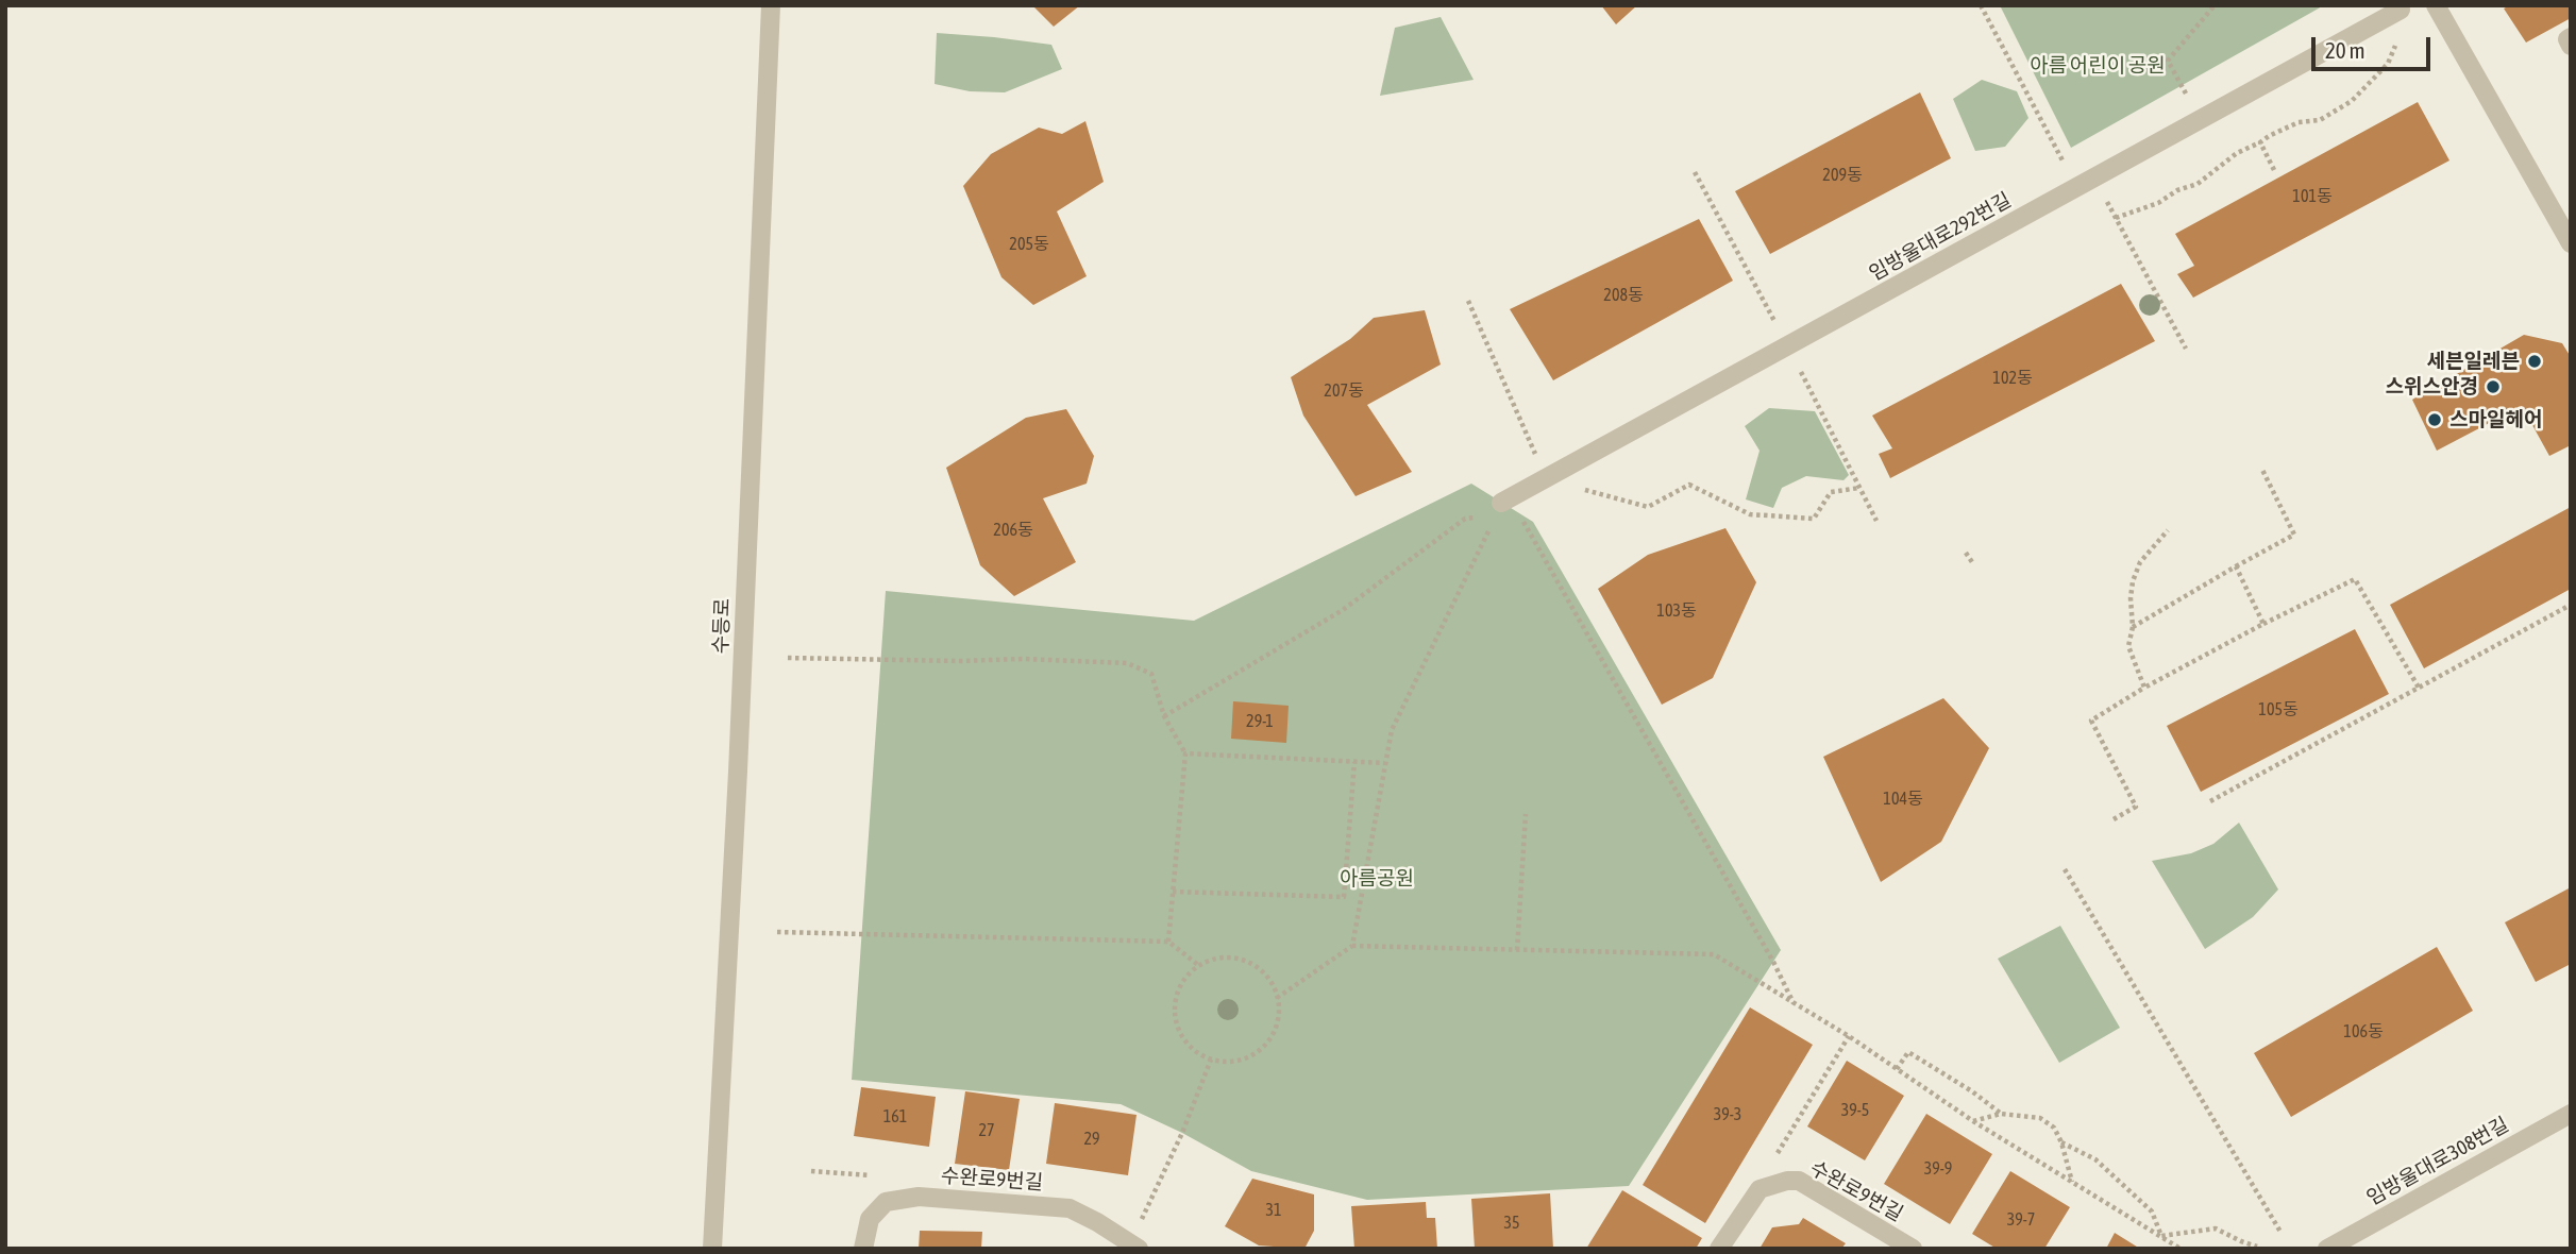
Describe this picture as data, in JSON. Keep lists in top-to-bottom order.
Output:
{
  "streets": {
    "street": [
      "임방울대로292번길",
      "수등로",
      "임방울대로308번길",
      "수완로9번길"
    ]
  },
  "parks": ["아름 어린이 공원", "아름공원"],
  "places": ["세븐일레븐", "스위스안경", "스마일헤어"],
  "house_numbers": [
    "209동",
    "101동",
    "205동",
    "208동",
    "102동",
    "207동",
    "206동",
    "103동",
    "105동",
    "29-1",
    "104동",
    "106동",
    "39-5",
    "39-3",
    "161",
    "27",
    "29",
    "39-9",
    "31",
    "39-7",
    "35"
  ],
  "scale_bar": "20 m"
}
